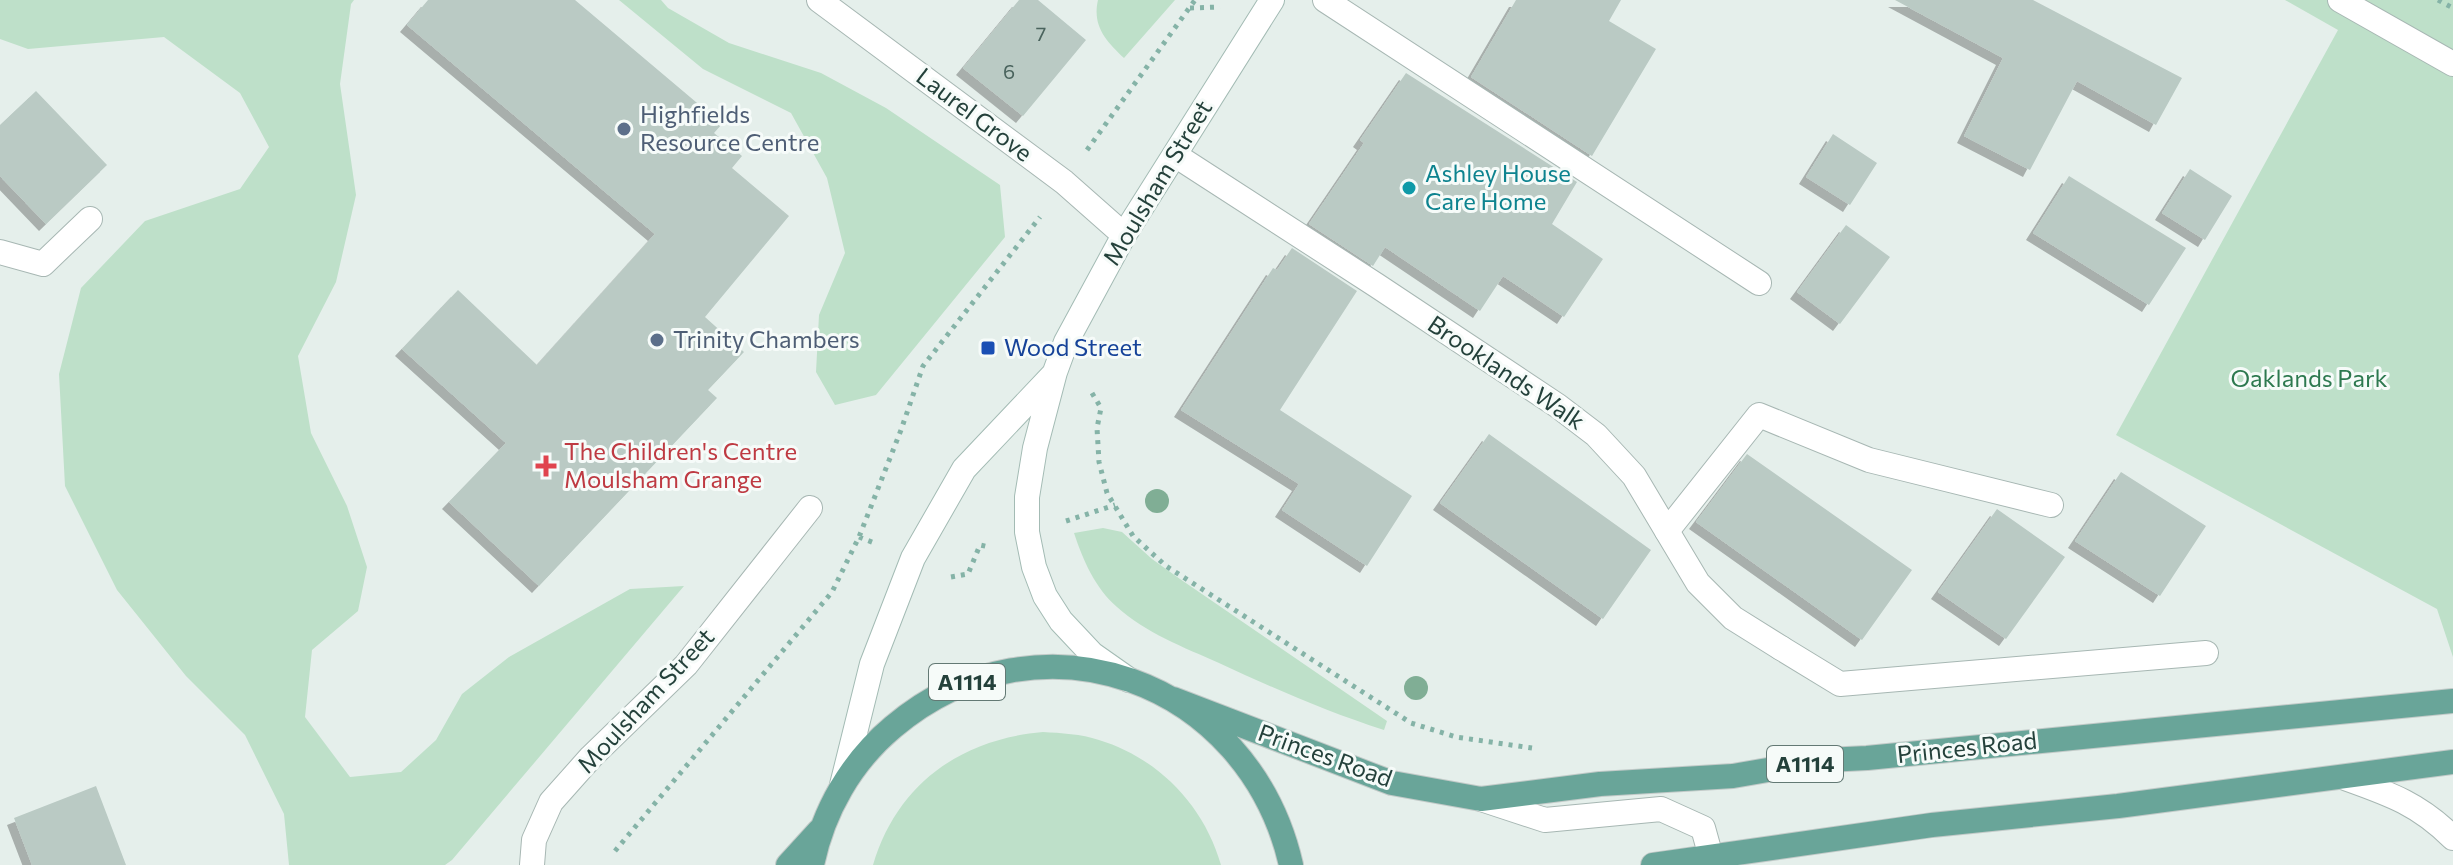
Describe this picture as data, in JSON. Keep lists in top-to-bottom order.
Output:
{
  "streets": {
    "main road": ["A1114", "Princes Road"],
    "street": ["Laurel Grove", "Moulsham Street", "Brooklands Walk"]
  },
  "crossings": [
    ["Laurel Grove", "Moulsham Street"],
    ["Moulsham Street", "Brooklands Walk"],
    ["Moulsham Street", "A1114"],
    ["A1114", "Princes Road"]
  ],
  "parks": ["Oaklands Park"],
  "places": {
    "other": ["Highfields Resource Centre", "Ashley House Care Home", "Trinity Chambers"],
    "transit": ["Wood Street"],
    "health": ["The Children's Centre Moulsham Grange"]
  },
  "house_numbers": ["7", "6"]
}
